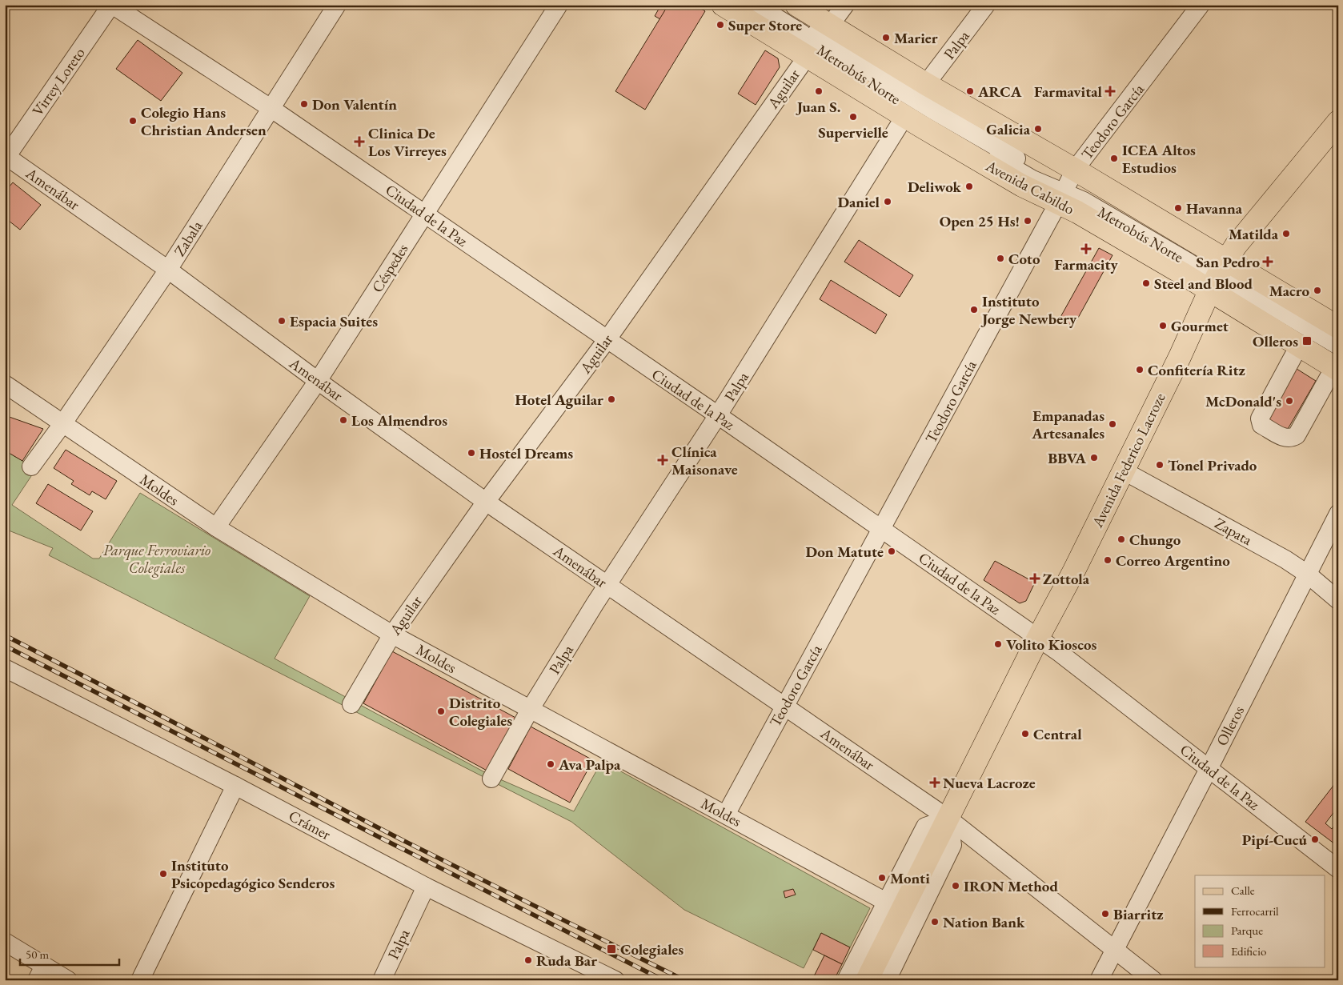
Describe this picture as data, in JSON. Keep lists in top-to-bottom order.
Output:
{
  "streets": {
    "main road": ["Avenida Cabildo", "Avenida Federico Lacroze"],
    "street": [
      "Palpa",
      "Metrobús Norte",
      "Virrey Loreto",
      "Aguilar",
      "Teodoro García",
      "Amenábar",
      "Ciudad de la Paz",
      "Zabala",
      "Céspedes",
      "Moldes",
      "Zapata",
      "Olleros",
      "Crámer"
    ]
  },
  "crossings": [
    ["Palpa", "Avenida Cabildo"],
    ["Palpa", "Amenábar"],
    ["Palpa", "Ciudad de la Paz"],
    ["Palpa", "Moldes"],
    ["Palpa", "Crámer"],
    ["Metrobús Norte", "Aguilar"],
    ["Metrobús Norte", "Teodoro García"],
    ["Metrobús Norte", "Avenida Cabildo"],
    ["Virrey Loreto", "Amenábar"],
    ["Virrey Loreto", "Ciudad de la Paz"],
    ["Aguilar", "Avenida Cabildo"],
    ["Aguilar", "Amenábar"],
    ["Aguilar", "Ciudad de la Paz"],
    ["Aguilar", "Moldes"],
    ["Teodoro García", "Avenida Cabildo"],
    ["Teodoro García", "Amenábar"],
    ["Teodoro García", "Ciudad de la Paz"],
    ["Teodoro García", "Moldes"],
    ["Avenida Cabildo", "Avenida Federico Lacroze"],
    ["Amenábar", "Zabala"],
    ["Amenábar", "Céspedes"],
    ["Amenábar", "Avenida Federico Lacroze"],
    ["Amenábar", "Olleros"],
    ["Ciudad de la Paz", "Zabala"],
    ["Ciudad de la Paz", "Céspedes"],
    ["Ciudad de la Paz", "Avenida Federico Lacroze"],
    ["Ciudad de la Paz", "Olleros"],
    ["Zabala", "Moldes"],
    ["Céspedes", "Moldes"],
    ["Avenida Federico Lacroze", "Zapata"],
    ["Zapata", "Olleros"]
  ],
  "parks": ["Parque Ferroviario Colegiales"],
  "places": {
    "other": [
      "Super Store",
      "Marier",
      "Juan S.",
      "ARCA",
      "Don Valentín",
      "Supervielle",
      "Colegio Hans Christian Andersen",
      "Galicia",
      "ICEA Altos Estudios",
      "Deliwok",
      "Daniel",
      "Havanna",
      "Open 25 Hs!",
      "Matilda",
      "Coto",
      "Steel and Blood",
      "Macro",
      "Instituto Jorge Newbery",
      "Espacia Suites",
      "Gourmet",
      "Confitería Ritz",
      "Hotel Aguilar",
      "McDonald's",
      "Los Almendros",
      "Empanadas Artesanales",
      "Hostel Dreams",
      "BBVA",
      "Tonel Privado",
      "Chungo",
      "Don Matute",
      "Correo Argentino",
      "Volito Kioscos",
      "Distrito Colegiales",
      "Central",
      "Ava Palpa",
      "Pipí-Cucú",
      "Instituto Psicopedagógico Senderos",
      "Monti",
      "IRON Method",
      "Biarritz",
      "Nation Bank",
      "Ruda Bar"
    ],
    "health": [
      "Farmavital",
      "Clinica De Los Virreyes",
      "Farmacity",
      "San Pedro",
      "Clínica Maisonave",
      "Zottola",
      "Nueva Lacroze"
    ],
    "transit": ["Olleros", "Colegiales"]
  },
  "legend": [
    "Calle",
    "Ferrocarril",
    "Parque",
    "Edificio"
  ],
  "scale_bar": "50 m"
}
